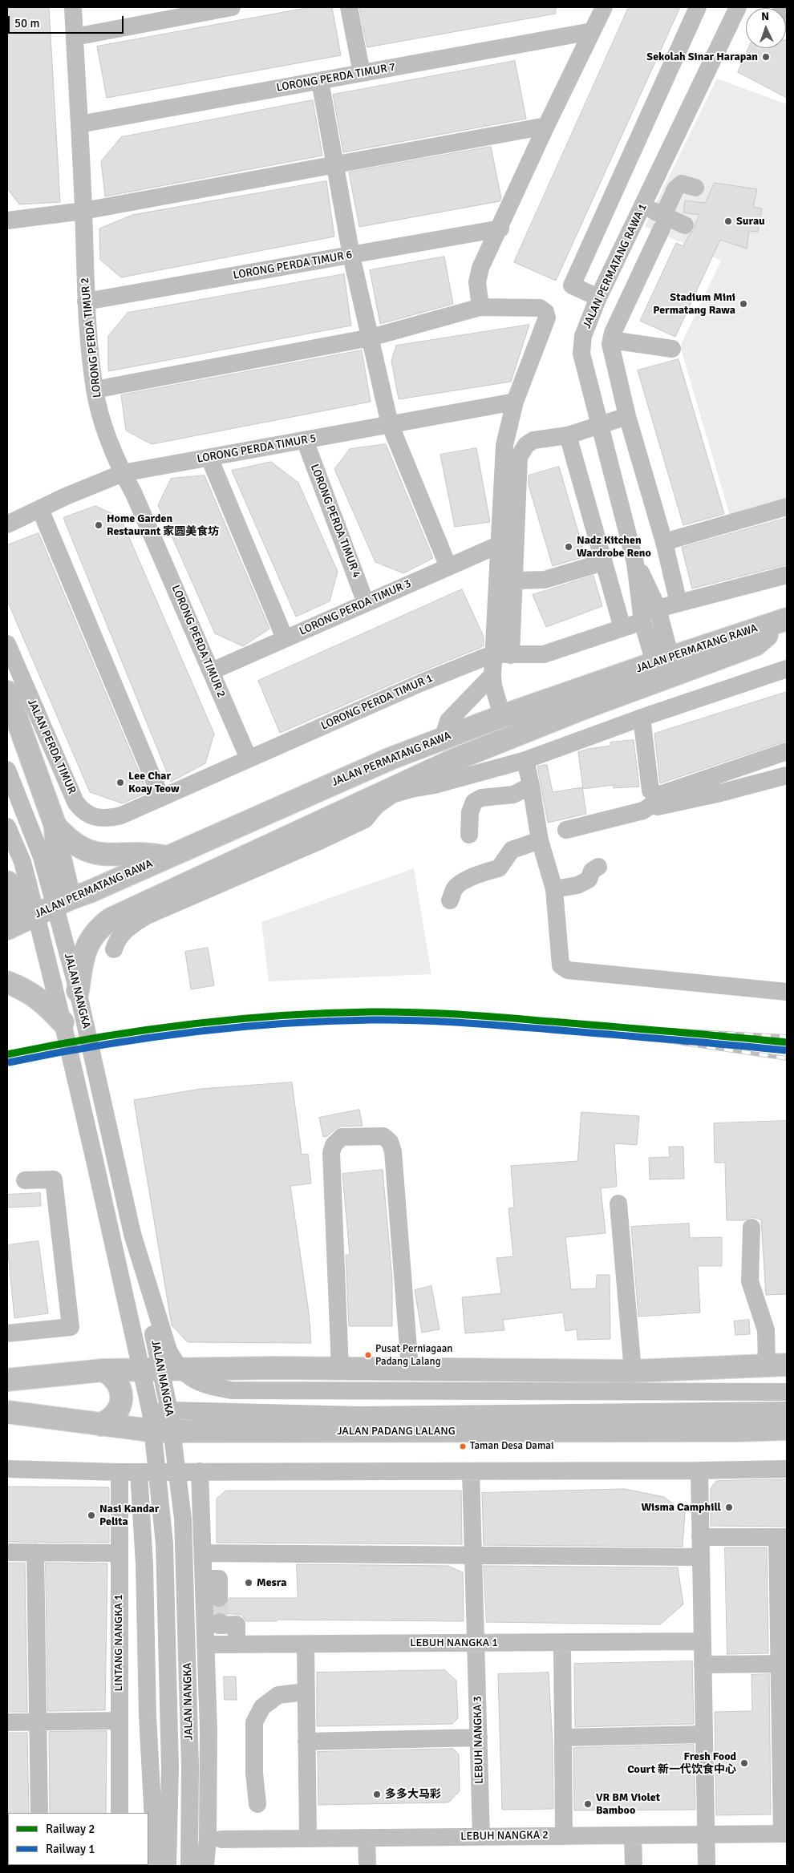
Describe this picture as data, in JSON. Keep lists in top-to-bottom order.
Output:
{
  "streets": {
    "main road": ["JALAN PERMATANG RAWA", "JALAN PADANG LALANG"],
    "street": [
      "LORONG PERDA TIMUR 7",
      "LORONG PERDA TIMUR 6",
      "JALAN PERMATANG RAWA 1",
      "LORONG PERDA TIMUR 2",
      "LORONG PERDA TIMUR 5",
      "LORONG PERDA TIMUR 4",
      "LORONG PERDA TIMUR 3",
      "LORONG PERDA TIMUR 1",
      "JALAN PERDA TIMUR",
      "JALAN NANGKA",
      "LINTANG NANGKA 1",
      "LEBUH NANGKA 1",
      "LEBUH NANGKA 3",
      "LEBUH NANGKA 2"
    ]
  },
  "crossings": [
    ["LORONG PERDA TIMUR 7", "LORONG PERDA TIMUR 2"],
    ["LORONG PERDA TIMUR 6", "LORONG PERDA TIMUR 2"],
    ["JALAN PERMATANG RAWA 1", "JALAN PERMATANG RAWA"],
    ["JALAN PERMATANG RAWA 1", "LORONG PERDA TIMUR 1"],
    ["LORONG PERDA TIMUR 2", "LORONG PERDA TIMUR 5"],
    ["LORONG PERDA TIMUR 2", "LORONG PERDA TIMUR 3"],
    ["LORONG PERDA TIMUR 2", "LORONG PERDA TIMUR 1"],
    ["LORONG PERDA TIMUR 5", "LORONG PERDA TIMUR 4"],
    ["LORONG PERDA TIMUR 4", "LORONG PERDA TIMUR 3"],
    ["JALAN PERMATANG RAWA", "JALAN NANGKA"],
    ["LORONG PERDA TIMUR 1", "JALAN PERDA TIMUR"],
    ["JALAN NANGKA", "JALAN PADANG LALANG"],
    ["LEBUH NANGKA 1", "LEBUH NANGKA 3"],
    ["LEBUH NANGKA 3", "LEBUH NANGKA 2"]
  ],
  "places": [
    "Sekolah Sinar Harapan",
    "Surau",
    "Stadium Mini Permatang Rawa",
    "Home Garden Restaurant 家圆美食坊",
    "Nadz Kitchen Wardrobe Reno",
    "Lee Char Koay Teow",
    "Pusat Perniagaan Padang Lalang",
    "Taman Desa Damai",
    "Wisma Camphill",
    "Nasi Kandar Pelita",
    "Mesra",
    "Fresh Food Court 新一代饮食中心",
    "多多大马彩",
    "VR BM Violet Bamboo"
  ],
  "lines": ["rail line 2", "rail line 1"],
  "legend": ["Railway 2", "Railway 1"],
  "scale_bar": "50 m",
  "north": "top"
}
